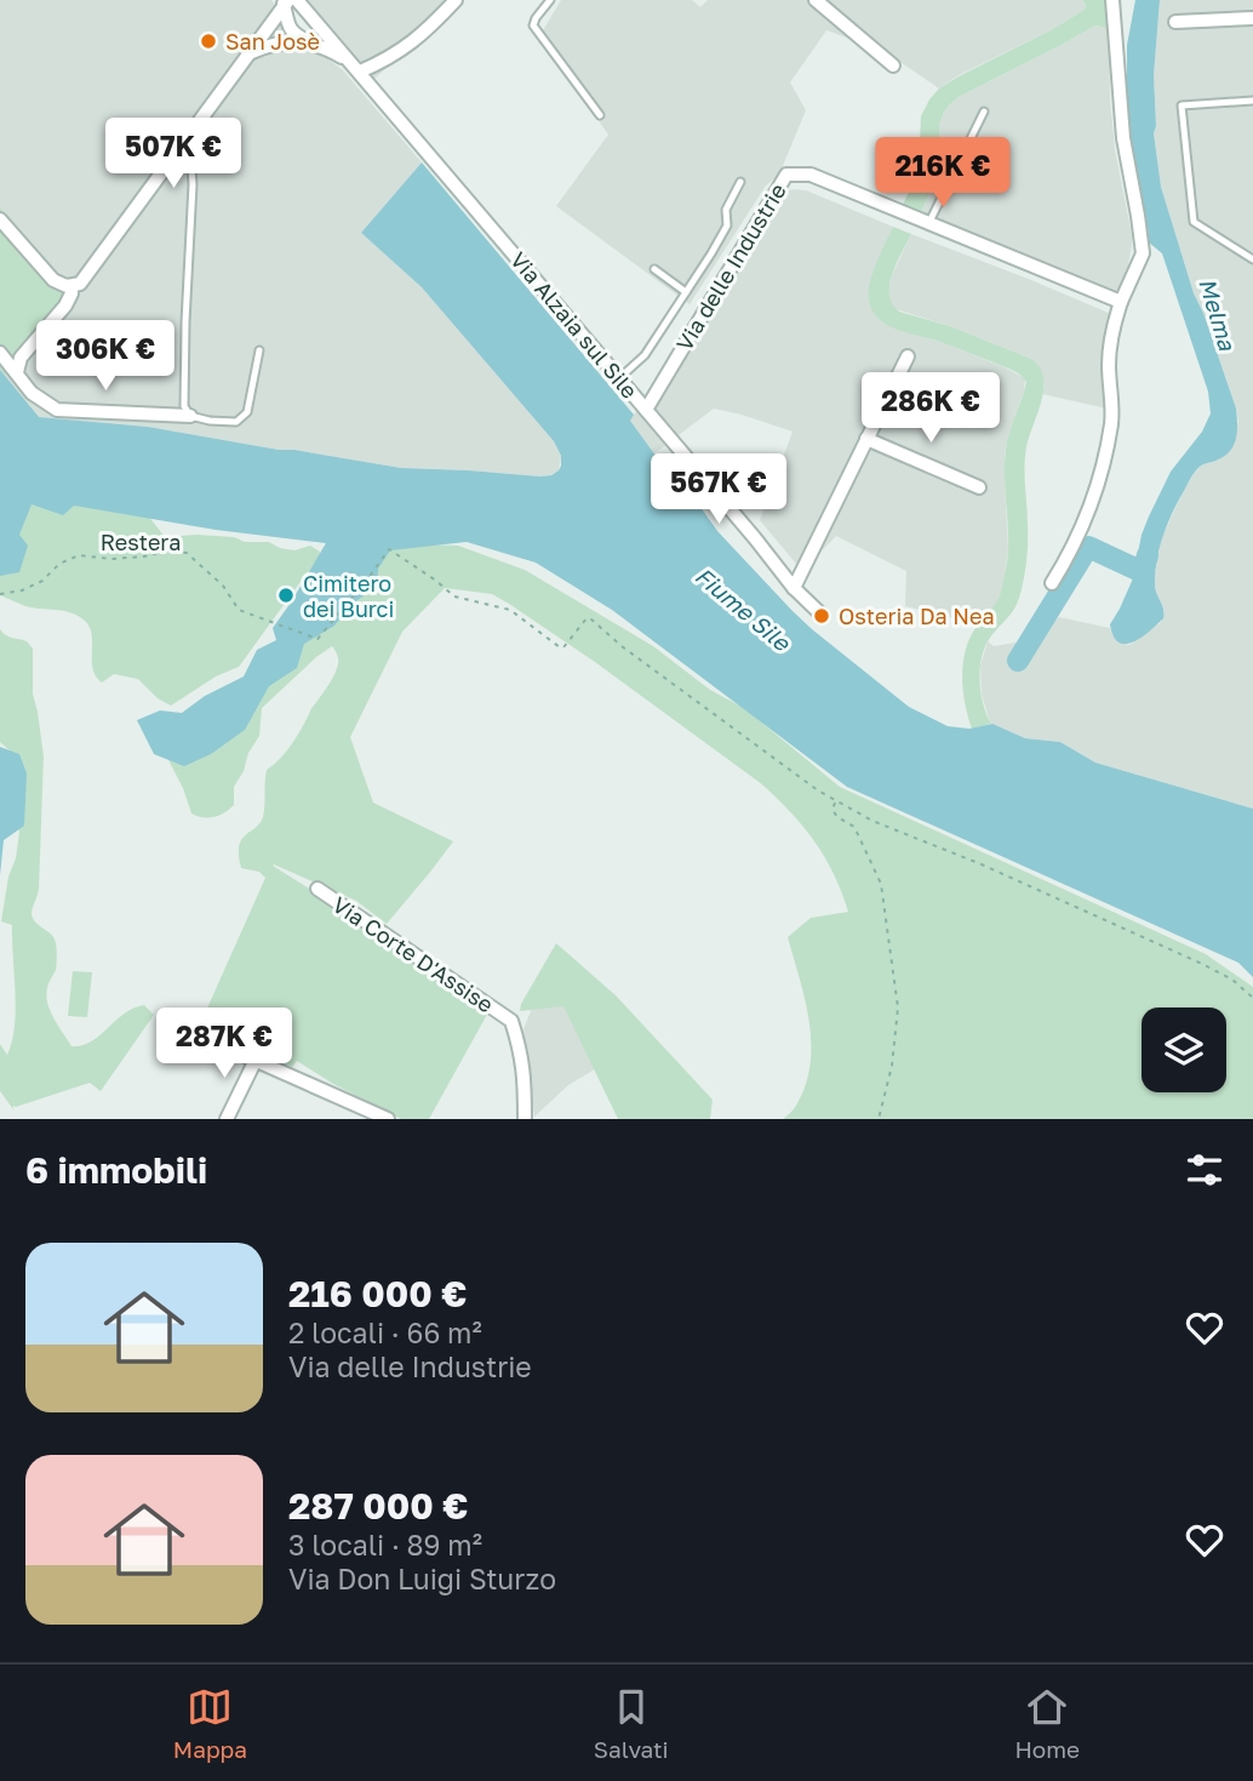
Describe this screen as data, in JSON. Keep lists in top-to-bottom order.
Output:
{
  "streets": {
    "street": ["Via delle Industrie", "Via Alzaia sul Sile", "Via Corte D'Assise"],
    "path": ["Restera"]
  },
  "crossings": [
    ["Via delle Industrie", "Via Alzaia sul Sile"]
  ],
  "water": ["Melma", "Fiume Sile"],
  "places": ["San Josè", "Cimitero dei Burci", "Osteria Da Nea"],
  "page": {
    "price": [
      "507K €",
      "216K €",
      "306K €",
      "286K €",
      "567K €",
      "287K €"
    ],
    "heading": "6 immobili",
    "list": [
      {
        "name": "216 000 €",
        "note": "2 locali · 66 m² · Via delle Industrie"
      },
      {
        "name": "287 000 €",
        "note": "3 locali · 89 m² · Via Don Luigi Sturzo"
      }
    ],
    "tabs": ["Mappa", "Salvati", "Home"]
  }
}
